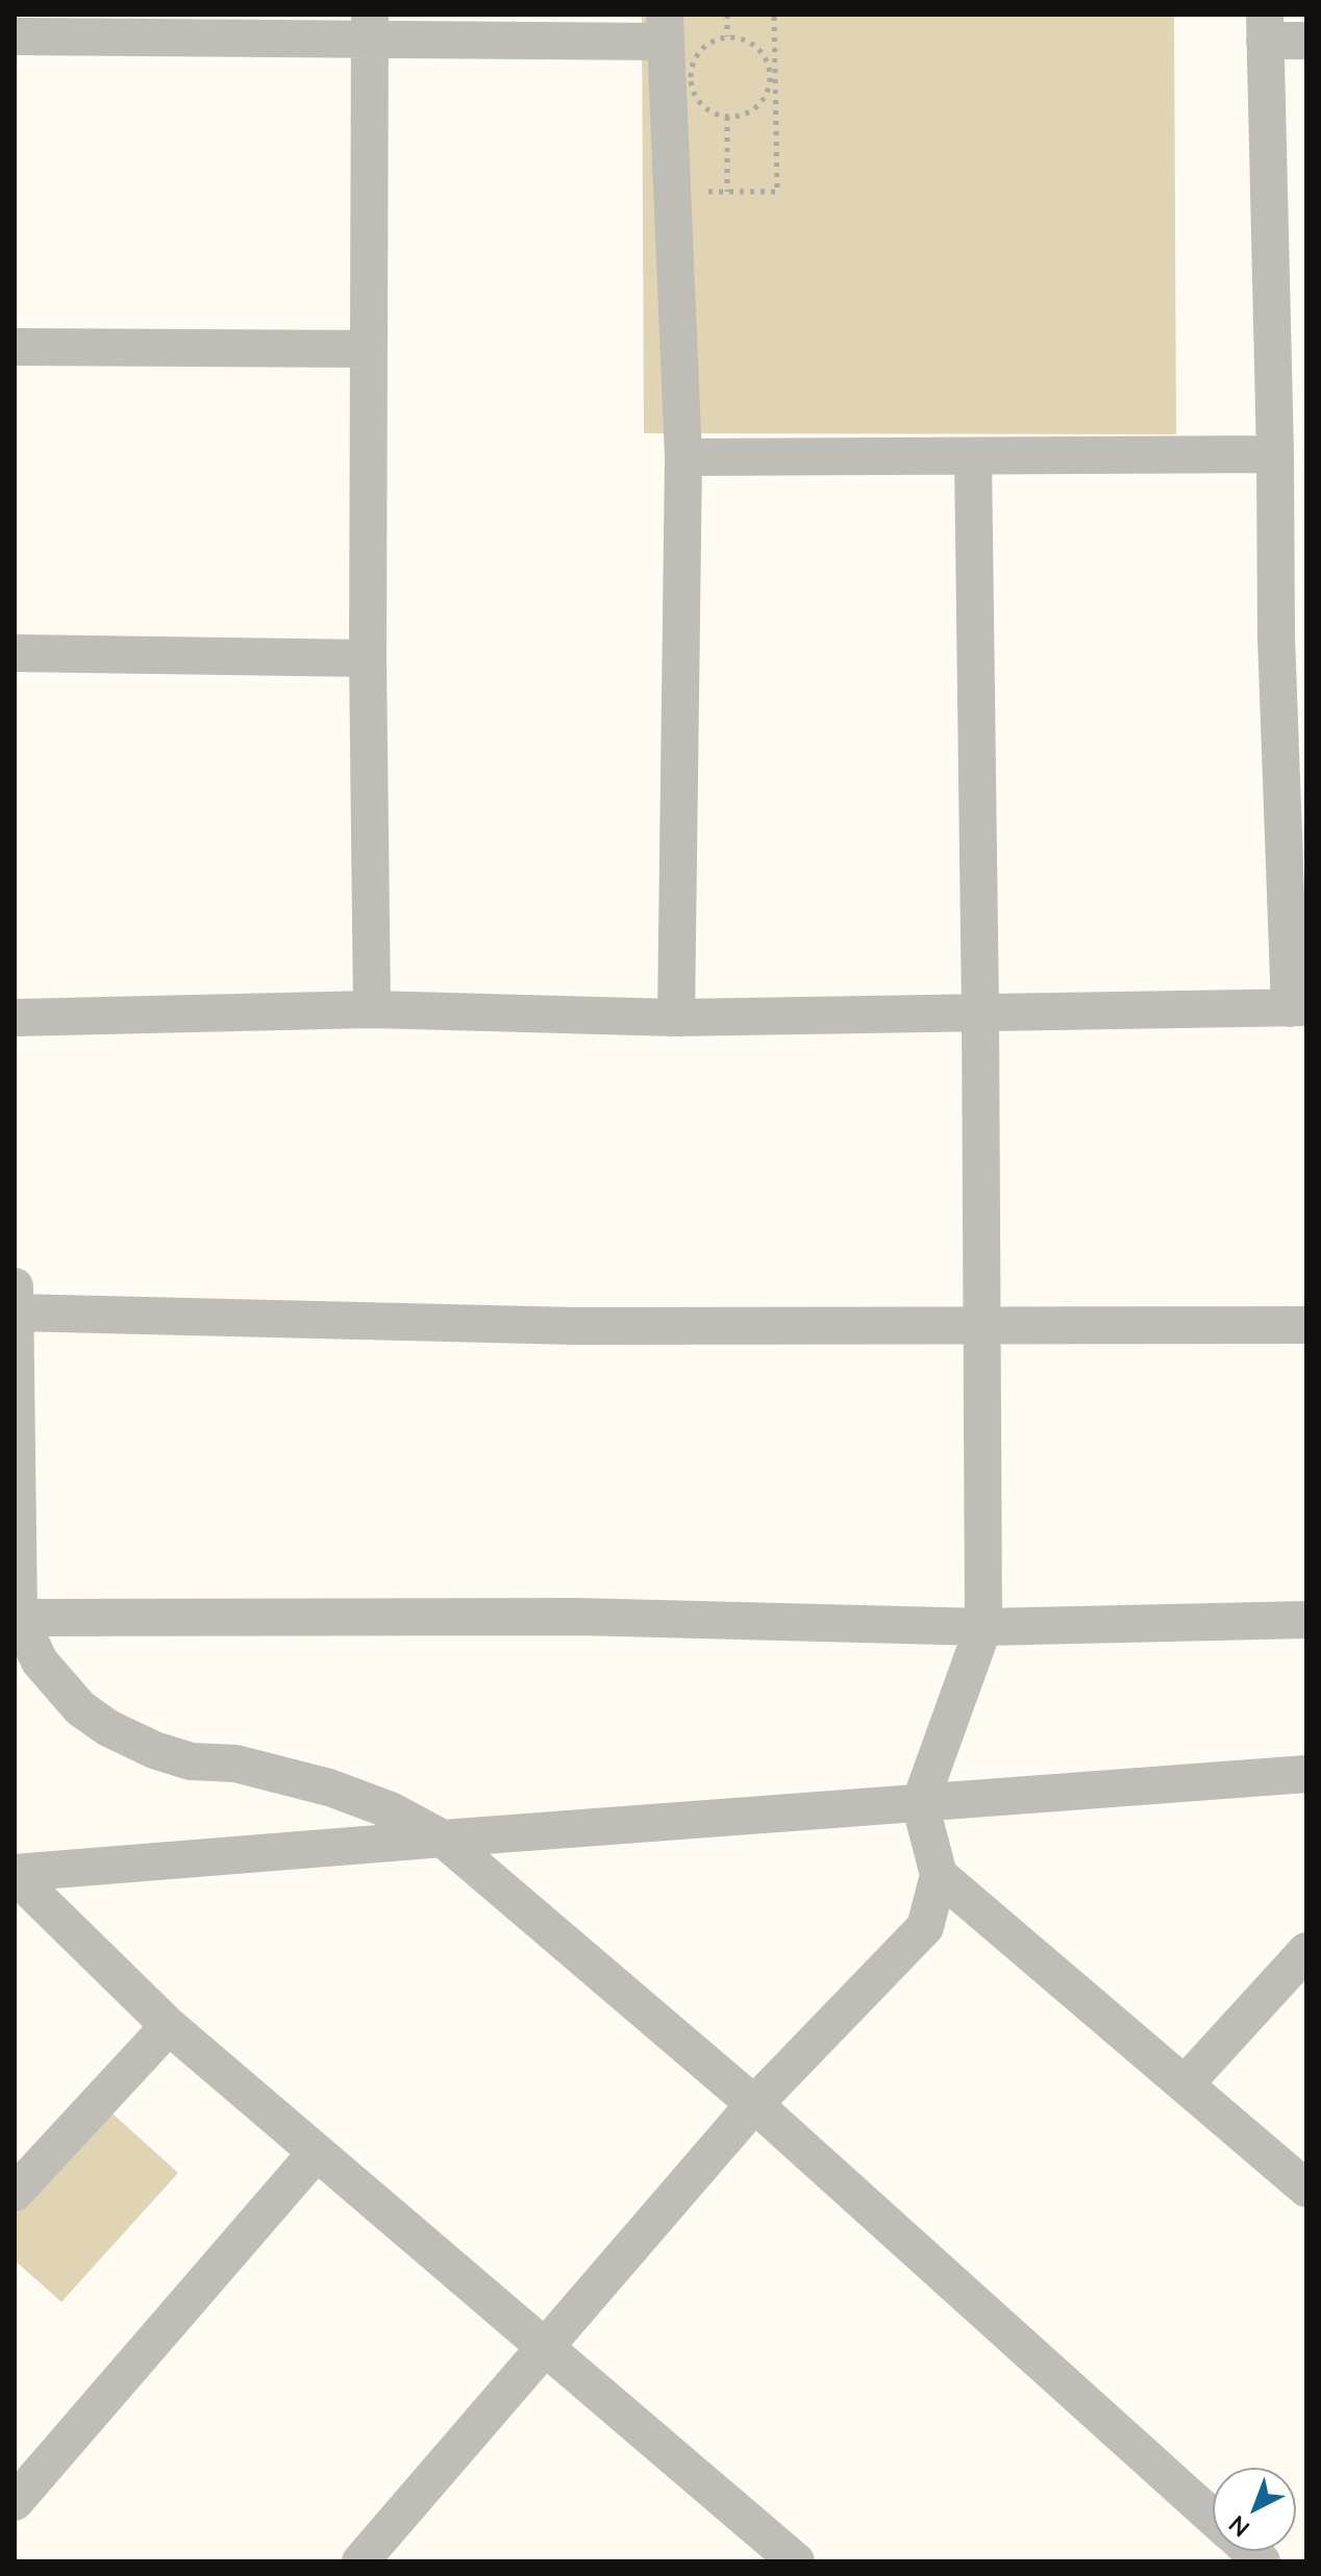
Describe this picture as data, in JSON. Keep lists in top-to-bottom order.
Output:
{
  "north": "bottom left"
}
